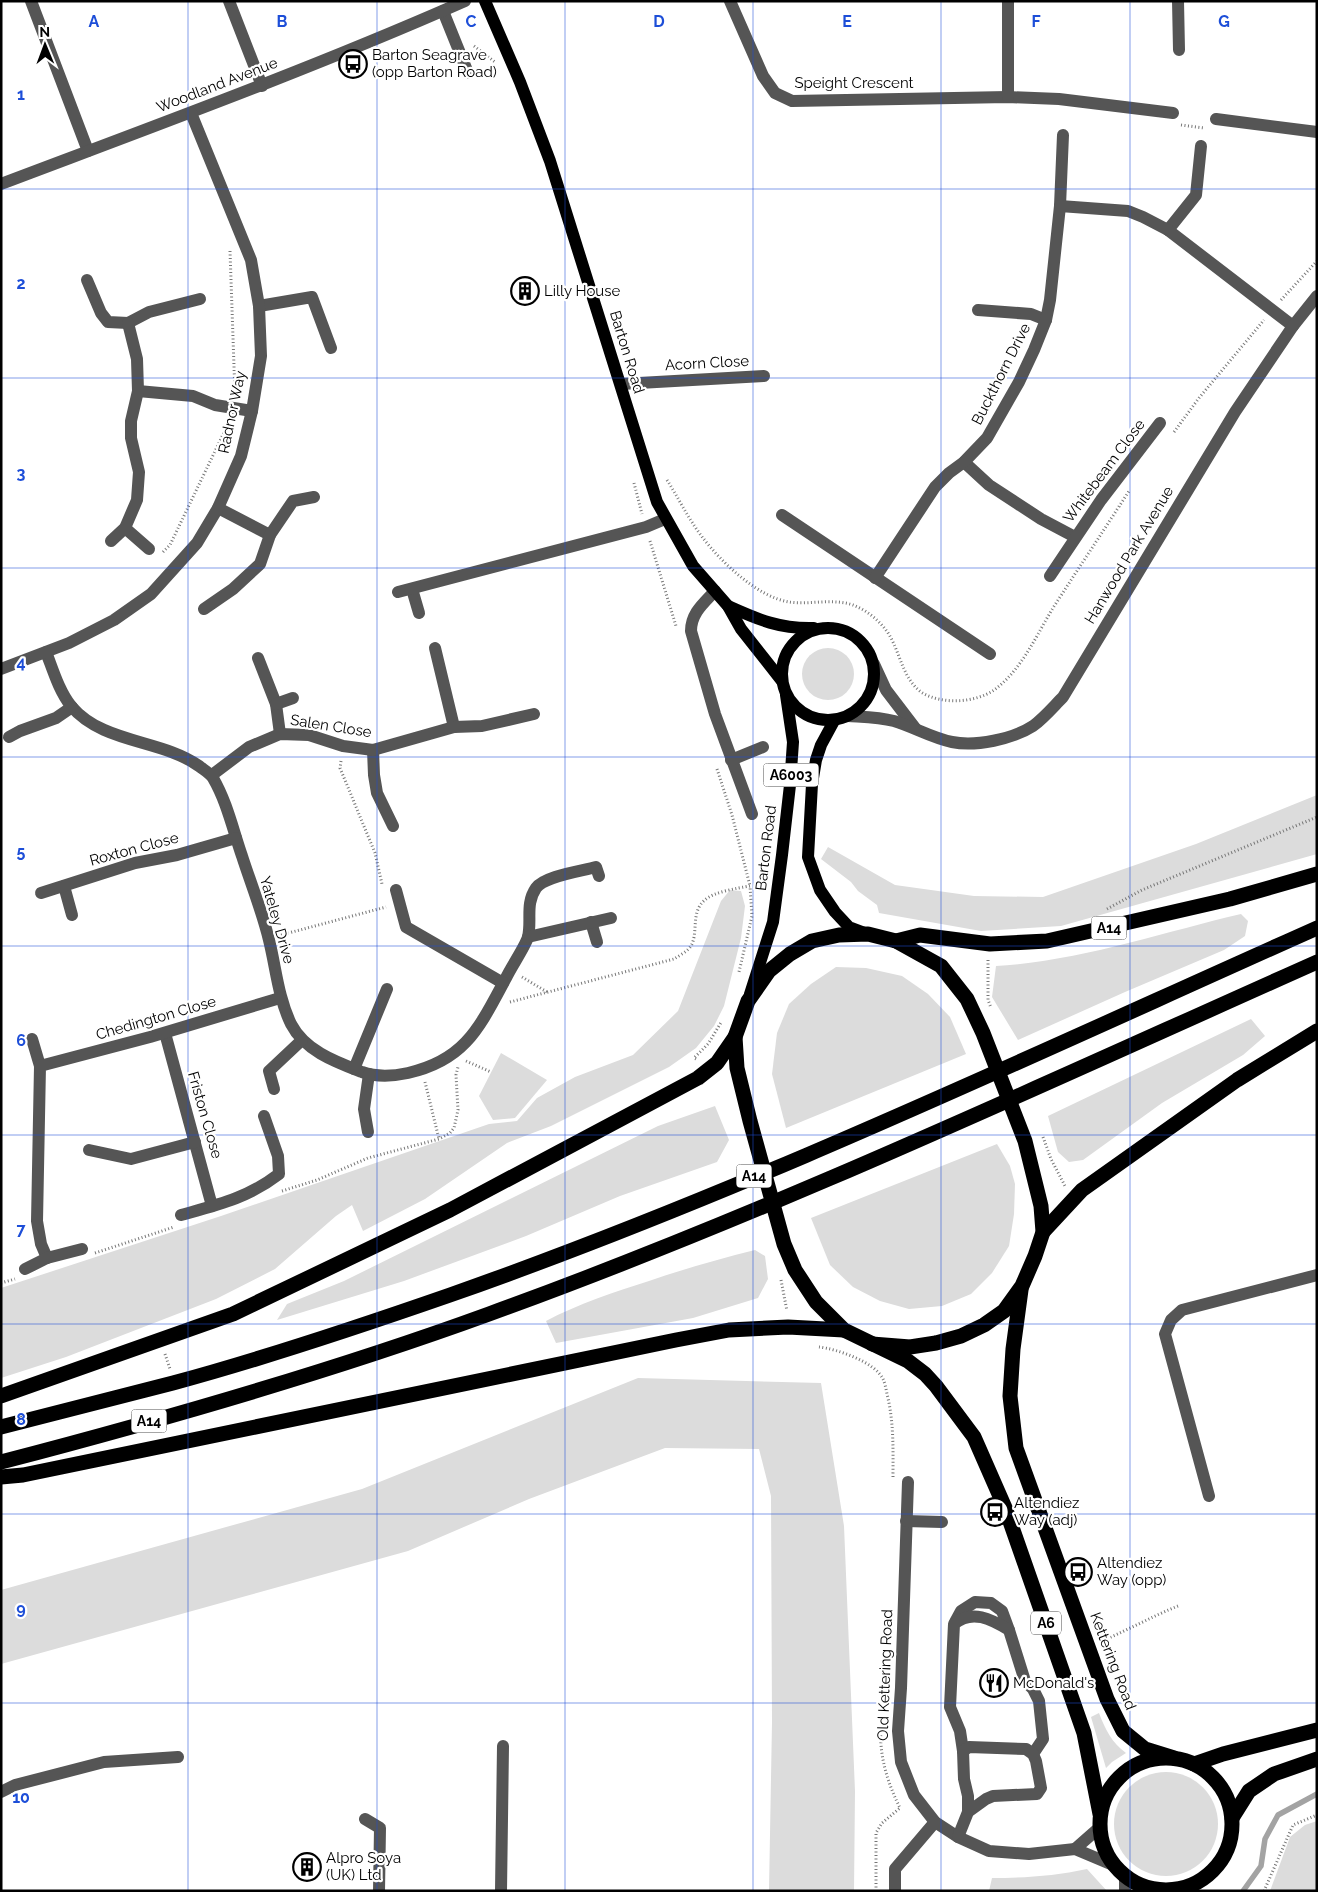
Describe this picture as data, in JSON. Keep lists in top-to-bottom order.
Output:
{
  "streets": {
    "highway": ["A14", "A6", "Kettering Road"],
    "main road": ["Barton Road", "A6003"],
    "street": [
      "Speight Crescent",
      "Woodland Avenue",
      "Acorn Close",
      "Buckthorn Drive",
      "Radnor Way",
      "Whitebeam Close",
      "Hanwood Park Avenue",
      "Salen Close",
      "Roxton Close",
      "Yateley Drive",
      "Chedington Close",
      "Friston Close",
      "Old Kettering Road"
    ]
  },
  "crossings": [
    ["Woodland Avenue", "Radnor Way"],
    ["Barton Road", "Acorn Close"],
    ["Barton Road", "Hanwood Park Avenue"],
    ["Barton Road", "A6003"],
    ["Buckthorn Drive", "Whitebeam Close"],
    ["Hanwood Park Avenue", "A6003"],
    ["Salen Close", "Yateley Drive"],
    ["Roxton Close", "Yateley Drive"],
    ["Yateley Drive", "Chedington Close"],
    ["Chedington Close", "Friston Close"],
    ["A6", "Kettering Road"],
    ["A6", "Old Kettering Road"],
    ["Kettering Road", "Old Kettering Road"]
  ],
  "places": {
    "bus stop": ["Barton Seagrave (opp Barton Road)", "Altendiez Way (adj)", "Altendiez Way (opp)"],
    "building": ["Lilly House", "Alpro Soya (UK) Ltd"],
    "restaurant": ["McDonald's"]
  },
  "north": "top",
  "grid": {
    "columns": [
      "A",
      "B",
      "C",
      "D",
      "E",
      "F",
      "G"
    ],
    "rows": [
      "1",
      "2",
      "3",
      "4",
      "5",
      "6",
      "7",
      "8",
      "9",
      "10"
    ]
  }
}
